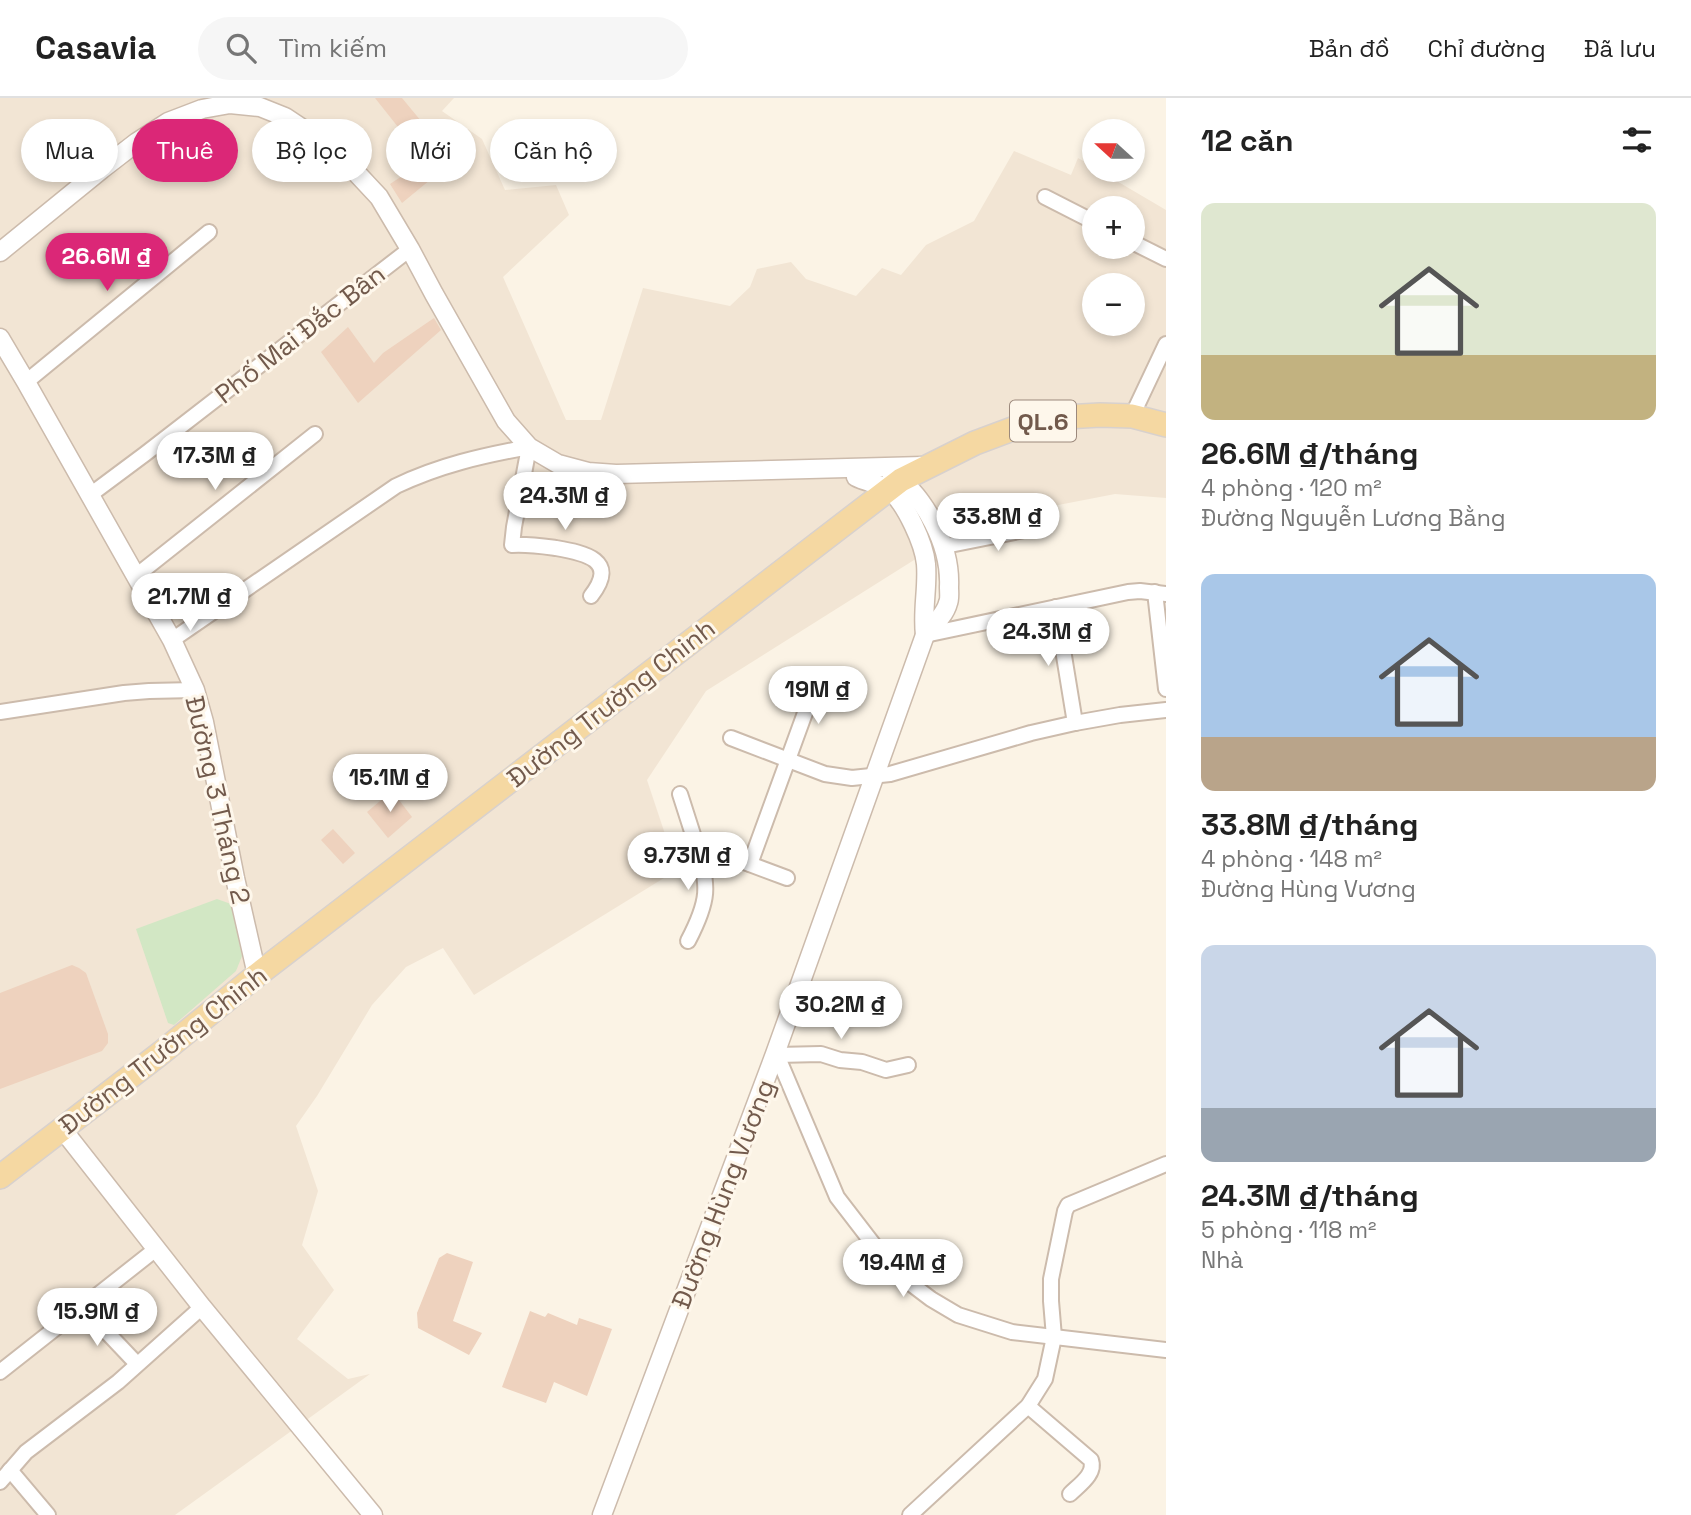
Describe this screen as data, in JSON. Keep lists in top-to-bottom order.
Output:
{
  "streets": {
    "main road": ["QL.6", "Đường Trường Chinh"],
    "street": ["Phố Mai Đắc Bân", "Đường 3 Tháng 2", "Đường Hùng Vương"]
  },
  "crossings": [
    ["Phố Mai Đắc Bân", "Đường 3 Tháng 2"],
    ["QL.6", "Đường Trường Chinh"],
    ["Đường Trường Chinh", "Đường 3 Tháng 2"],
    ["Đường Trường Chinh", "Đường Hùng Vương"]
  ],
  "north": "left",
  "page": {
    "header": "Casavia",
    "search": "Tìm kiếm",
    "nav": ["Bản đồ", "Chỉ đường", "Đã lưu"],
    "heading": "12 căn",
    "map_buttons": ["+", "−"],
    "chip": [
      "Mua",
      "Thuê",
      "Bộ lọc",
      "Mới",
      "Căn hộ"
    ],
    "list": [
      {
        "name": "26.6M ₫/tháng",
        "note": "4 phòng · 120 m² · Đường Nguyễn Lương Bằng"
      },
      {
        "name": "33.8M ₫/tháng",
        "note": "4 phòng · 148 m² · Đường Hùng Vương"
      },
      {
        "name": "24.3M ₫/tháng",
        "note": "5 phòng · 118 m² · Nhà"
      }
    ],
    "price": [
      "26.6M ₫",
      "17.3M ₫",
      "24.3M ₫",
      "33.8M ₫",
      "21.7M ₫",
      "24.3M ₫",
      "19M ₫",
      "15.1M ₫",
      "9.73M ₫",
      "30.2M ₫",
      "19.4M ₫",
      "15.9M ₫"
    ]
  }
}
